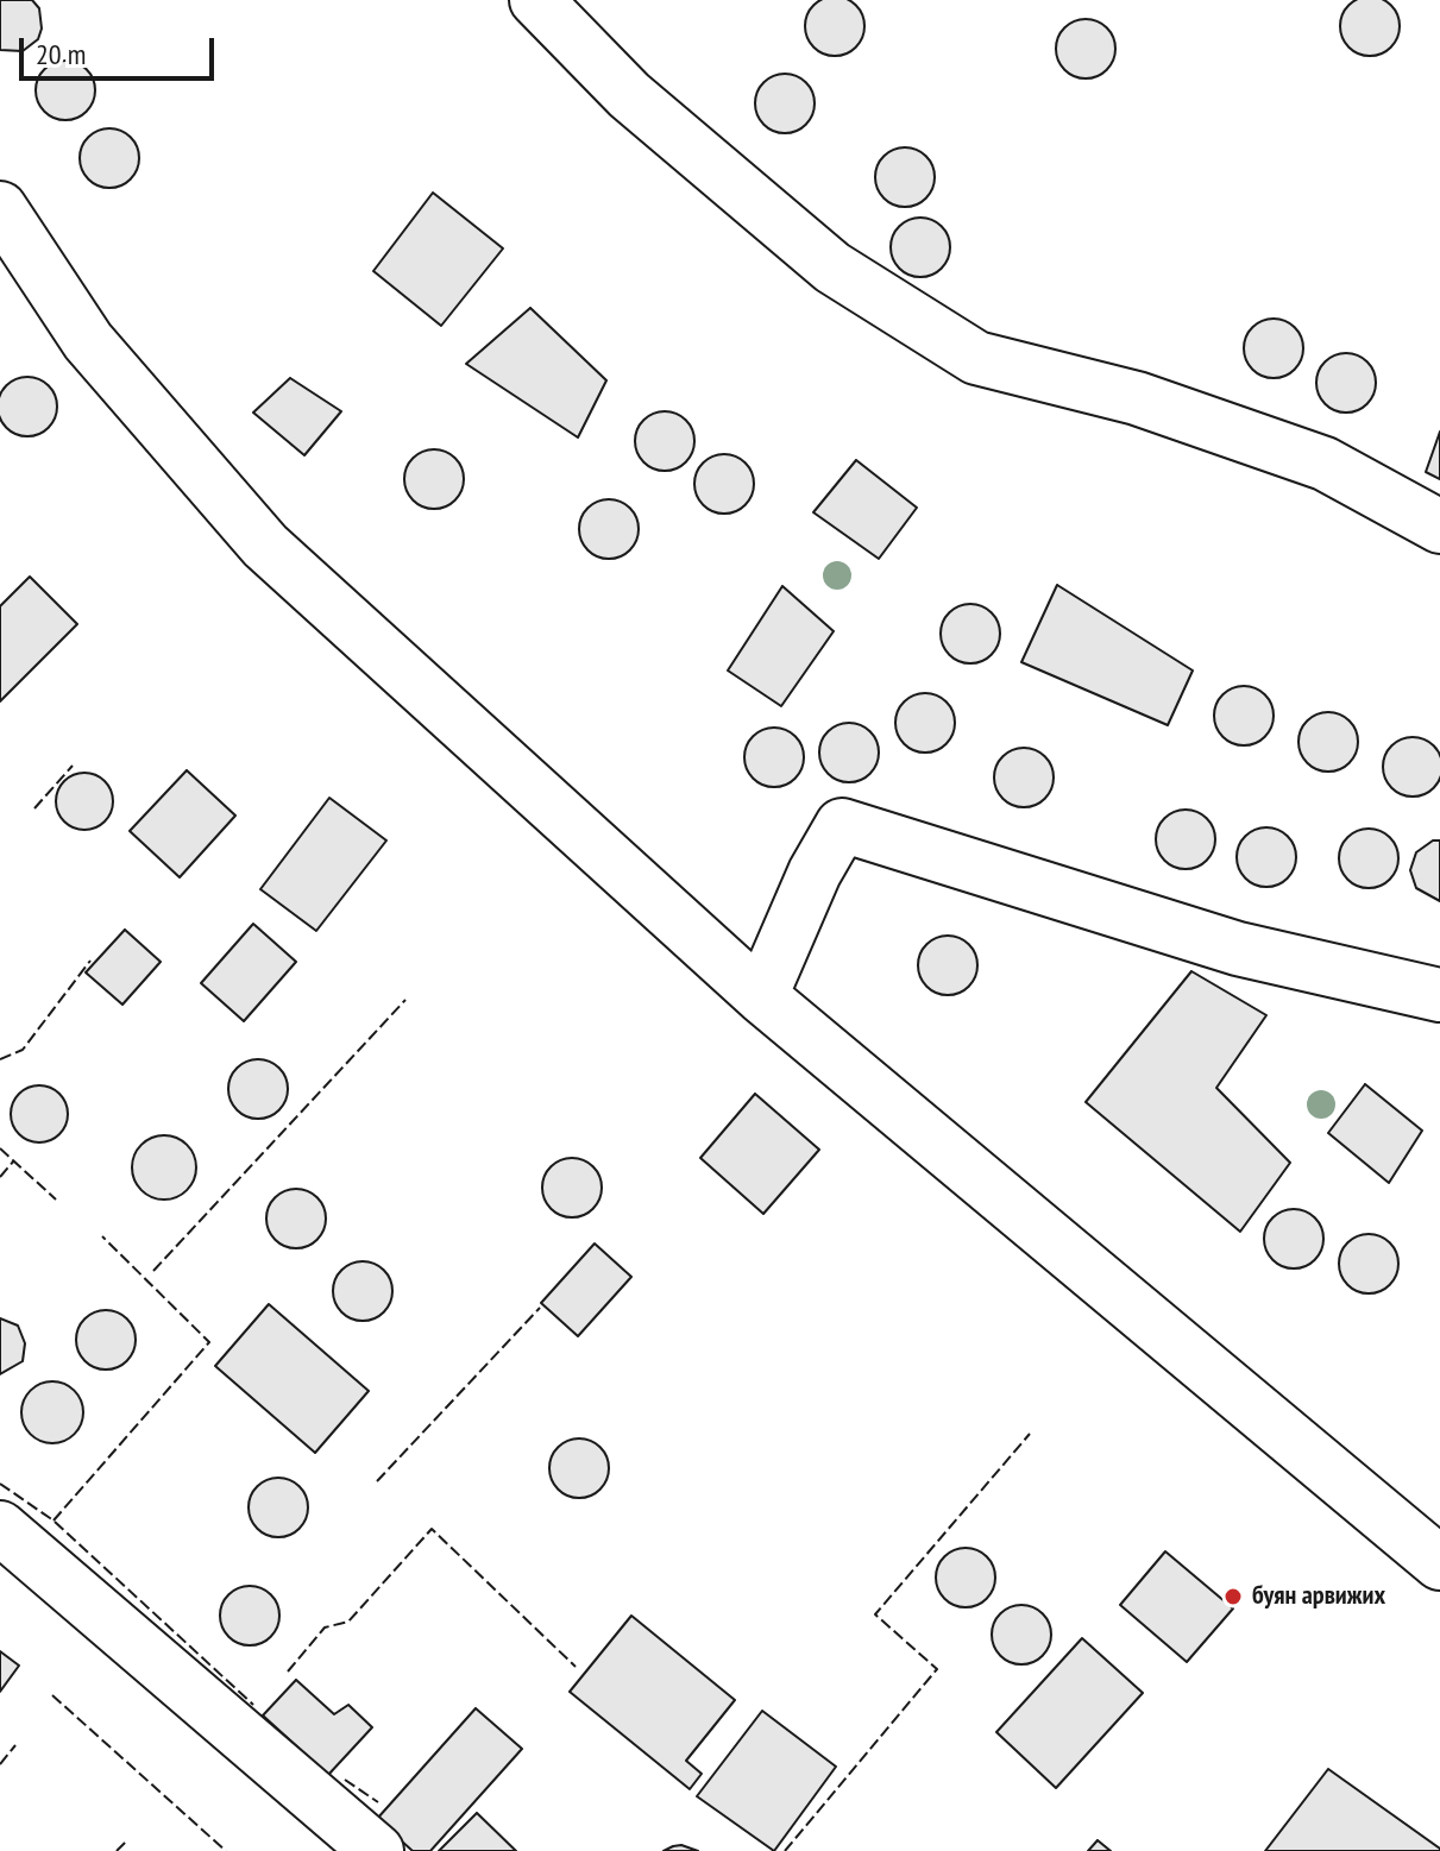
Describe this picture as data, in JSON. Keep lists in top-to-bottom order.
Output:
{
  "places": ["буян арвижих"],
  "scale_bar": "20 m"
}
